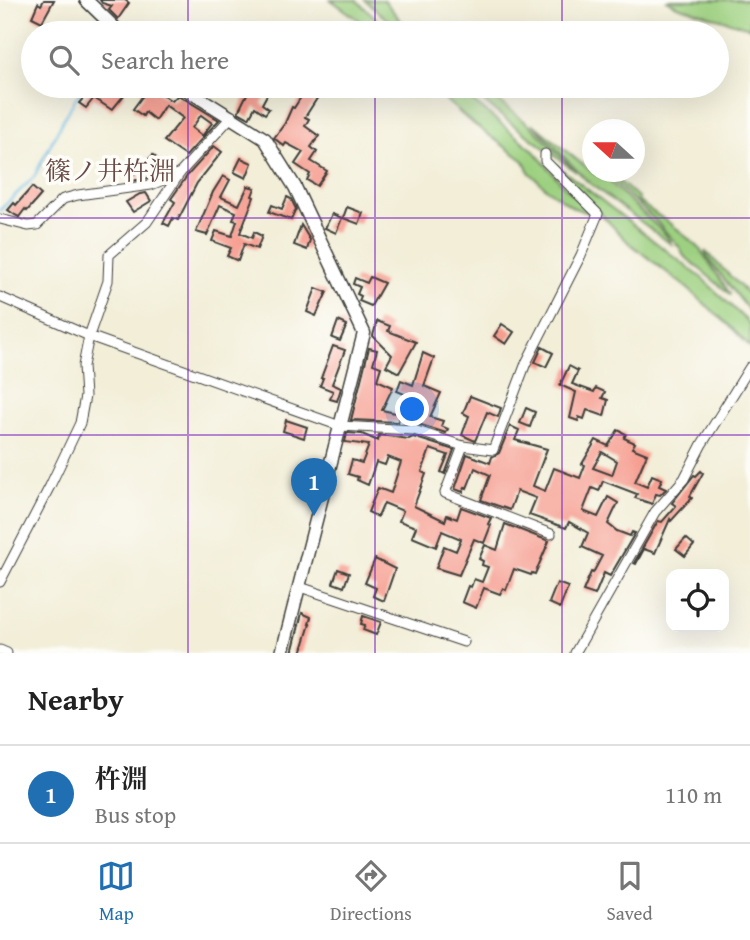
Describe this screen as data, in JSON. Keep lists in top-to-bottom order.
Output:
{
  "districts": ["篠ノ井杵淵"],
  "north": "left",
  "page": {
    "search": "Search here",
    "pins": "1",
    "heading": "Nearby",
    "list": [
      {
        "mark": "1",
        "name": "杵淵",
        "note": "Bus stop",
        "value": "110 m"
      }
    ],
    "nav": ["Map", "Directions", "Saved"]
  }
}
